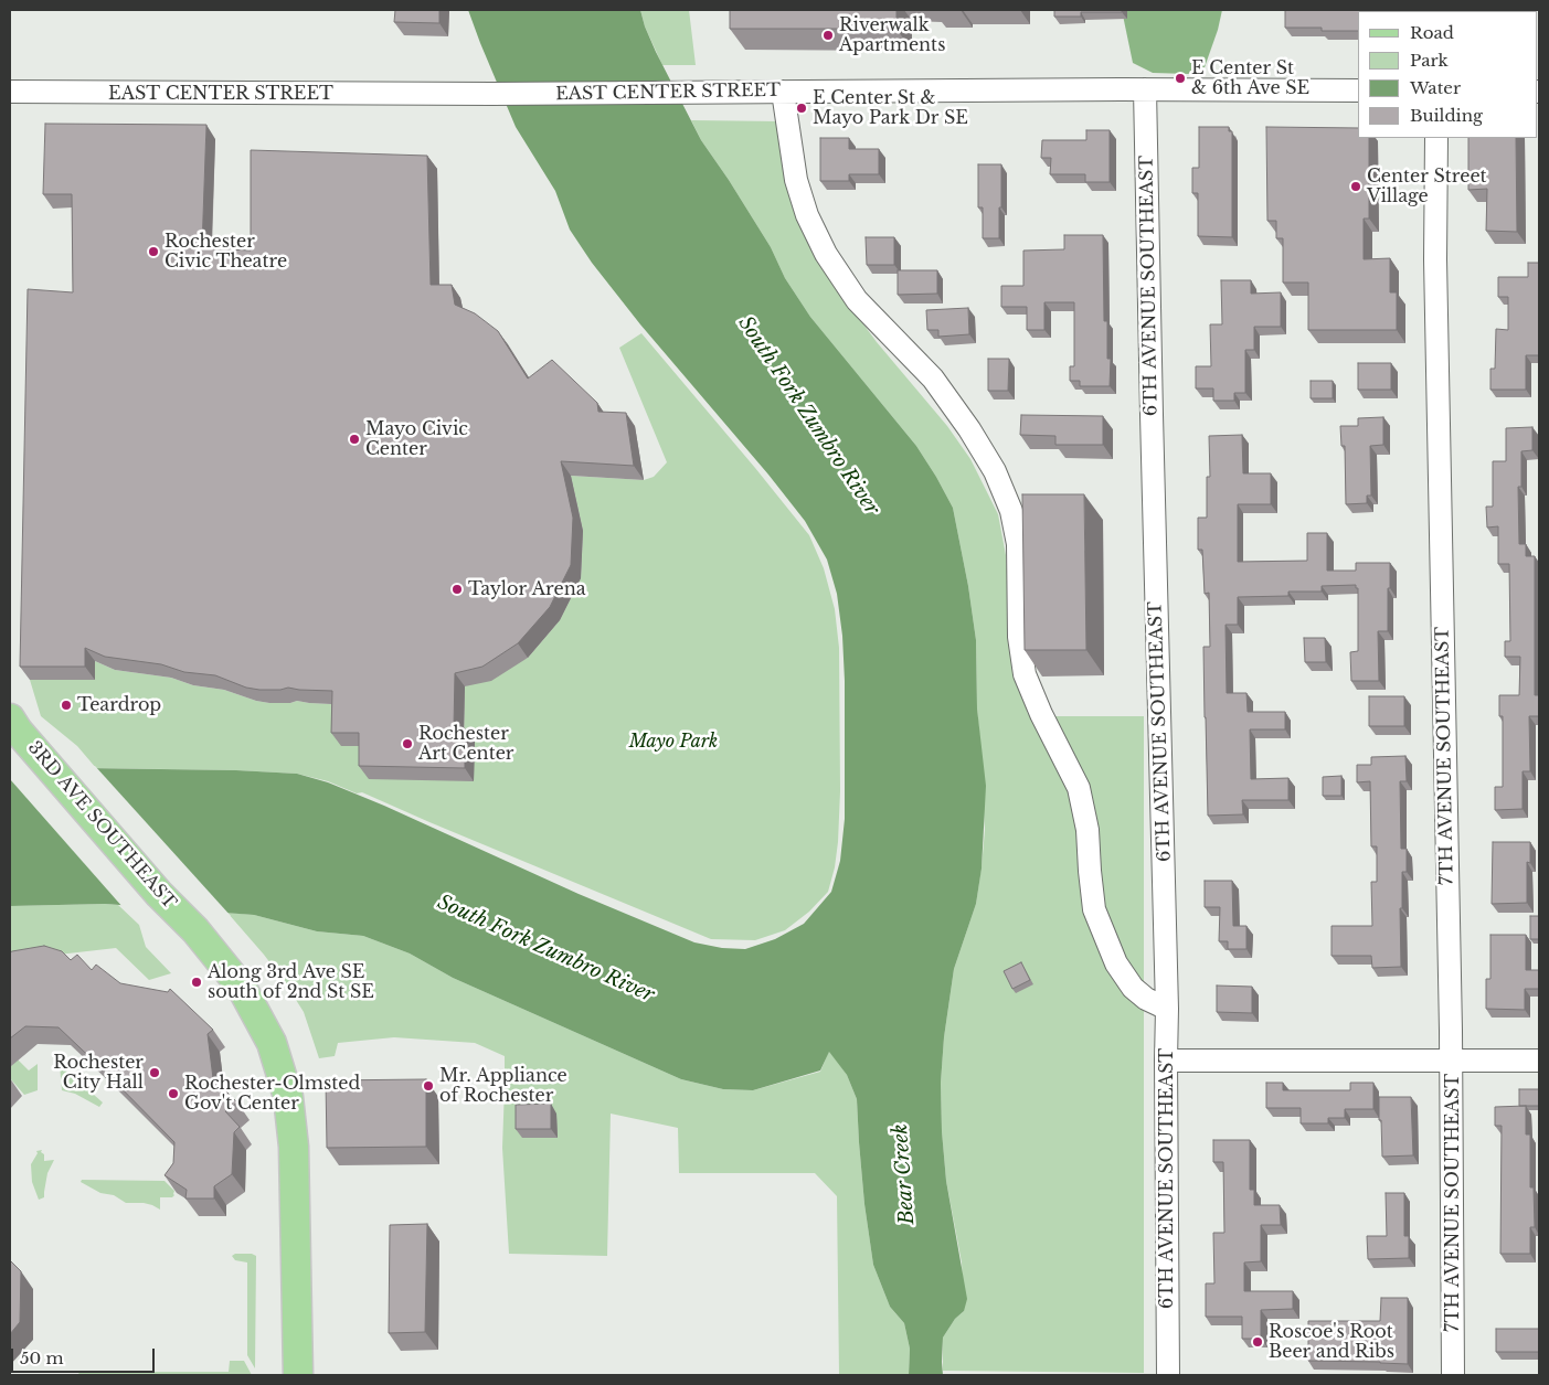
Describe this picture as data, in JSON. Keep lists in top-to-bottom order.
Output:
{
  "streets": {
    "main road": ["3RD AVE SOUTHEAST"],
    "street": ["EAST CENTER STREET", "6TH AVENUE SOUTHEAST", "7TH AVENUE SOUTHEAST"]
  },
  "crossings": [
    ["EAST CENTER STREET", "6TH AVENUE SOUTHEAST"]
  ],
  "water": ["South Fork Zumbro River", "Bear Creek"],
  "parks": ["Mayo Park"],
  "places": [
    "Riverwalk Apartments",
    "E Center St & 6th Ave SE",
    "E Center St & Mayo Park Dr SE",
    "Center Street Village",
    "Rochester Civic Theatre",
    "Mayo Civic Center",
    "Taylor Arena",
    "Teardrop",
    "Rochester Art Center",
    "Along 3rd Ave SE south of 2nd St SE",
    "Rochester City Hall",
    "Mr. Appliance of Rochester",
    "Rochester-Olmsted Gov't Center",
    "Roscoe's Root Beer and Ribs"
  ],
  "legend": [
    "Road",
    "Park",
    "Water",
    "Building"
  ],
  "scale_bar": "50 m"
}
